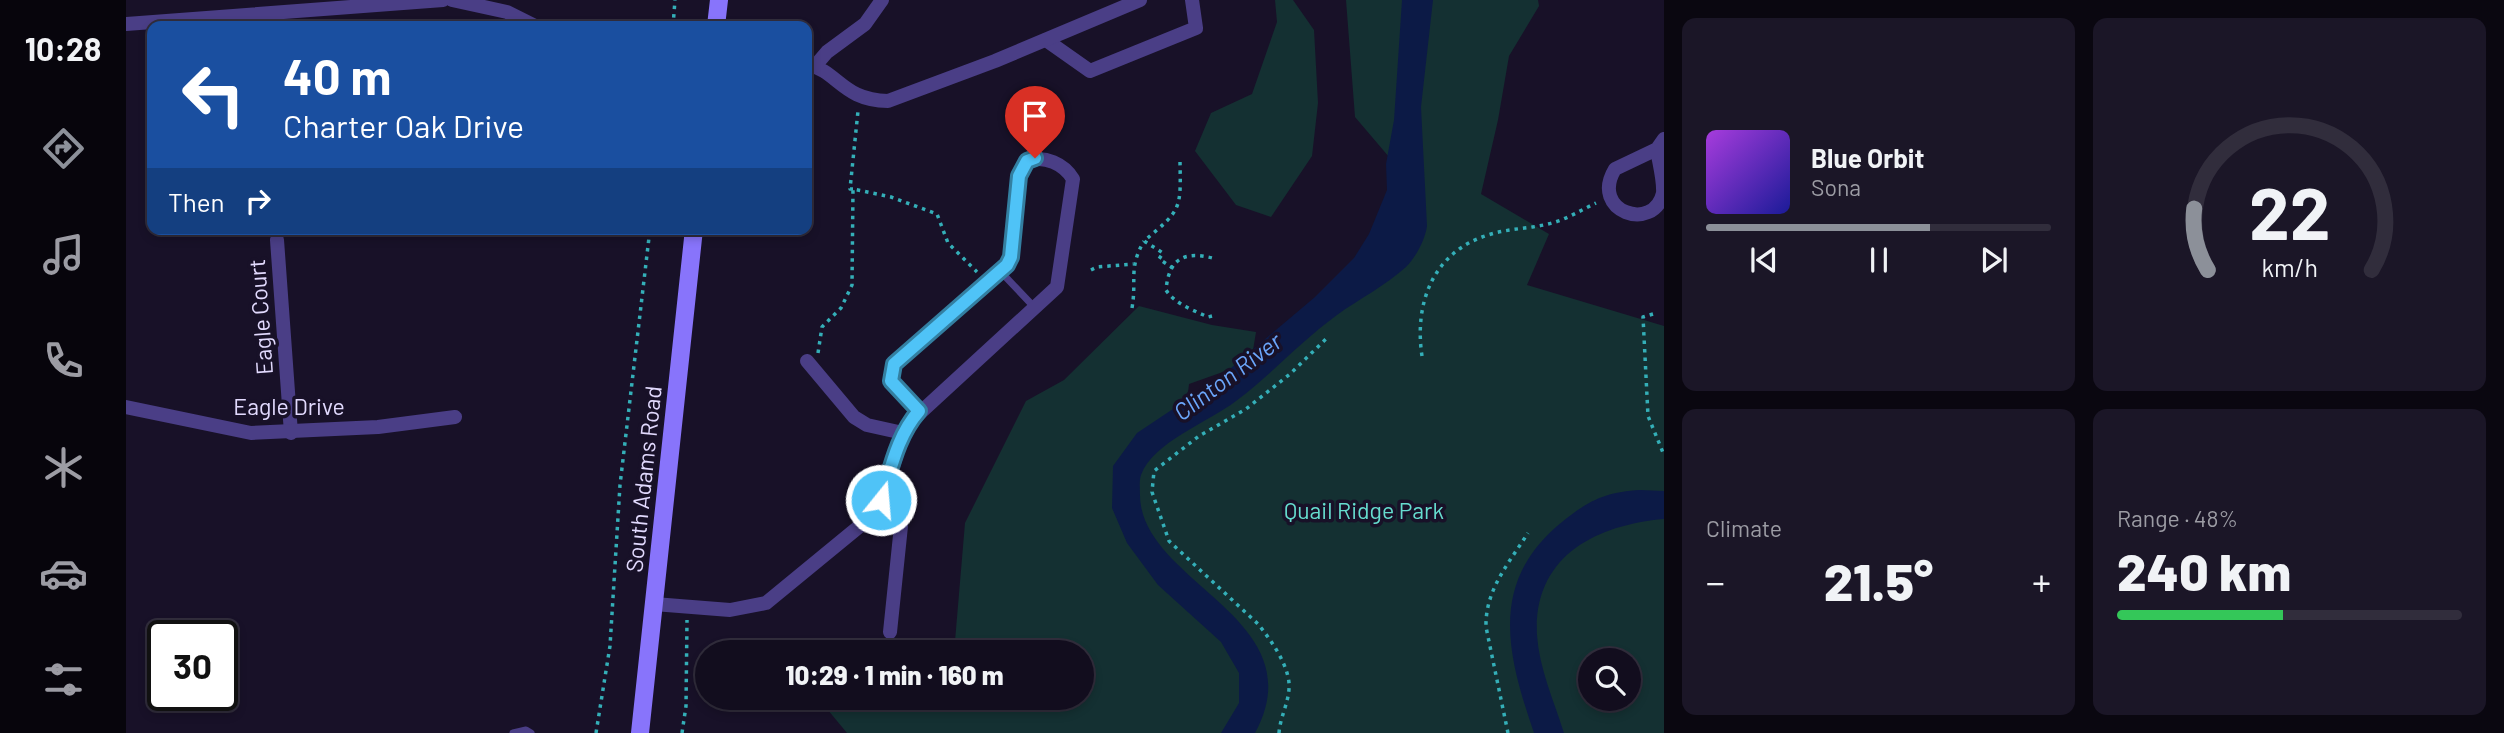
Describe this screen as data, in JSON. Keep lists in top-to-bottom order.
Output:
{
  "streets": {
    "main road": ["South Adams Road"],
    "street": ["Eagle Court", "Eagle Drive"]
  },
  "crossings": [
    ["Eagle Court", "Eagle Drive"]
  ],
  "water": ["Clinton River"],
  "parks": ["Quail Ridge Park"],
  "page": {
    "tabs": "10:28",
    "turn": ["40 m", "Charter Oak Drive"],
    "song": ["Blue Orbit", "Sona"],
    "then": "Then",
    "tile": [
      "Climate",
      ["Range · 48%", "240 km"]
    ],
    "heat": ["−", "21.5°", "+"],
    "limit": "30",
    "trip": "10:29 · 1 min · 160 m",
    "gauge": ["22", "km/h"]
  }
}
